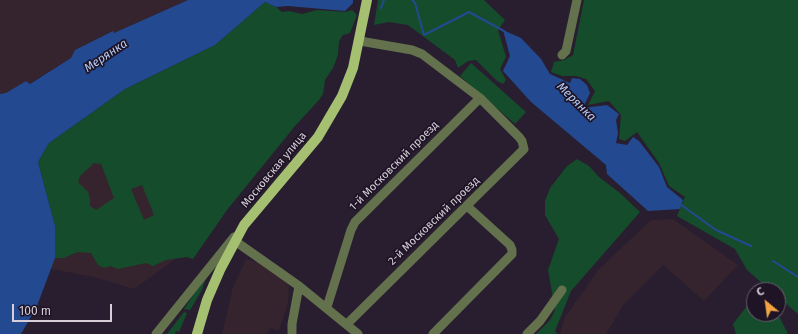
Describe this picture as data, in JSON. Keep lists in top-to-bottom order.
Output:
{
  "streets": {
    "main road": ["Московская улица"],
    "street": ["1-й Московский проезд", "2-й Московский проезд"]
  },
  "crossings": [
    ["1-й Московский проезд", "2-й Московский проезд"]
  ],
  "water": ["Мерянка"],
  "scale_bar": "100 m",
  "north": "top left"
}
